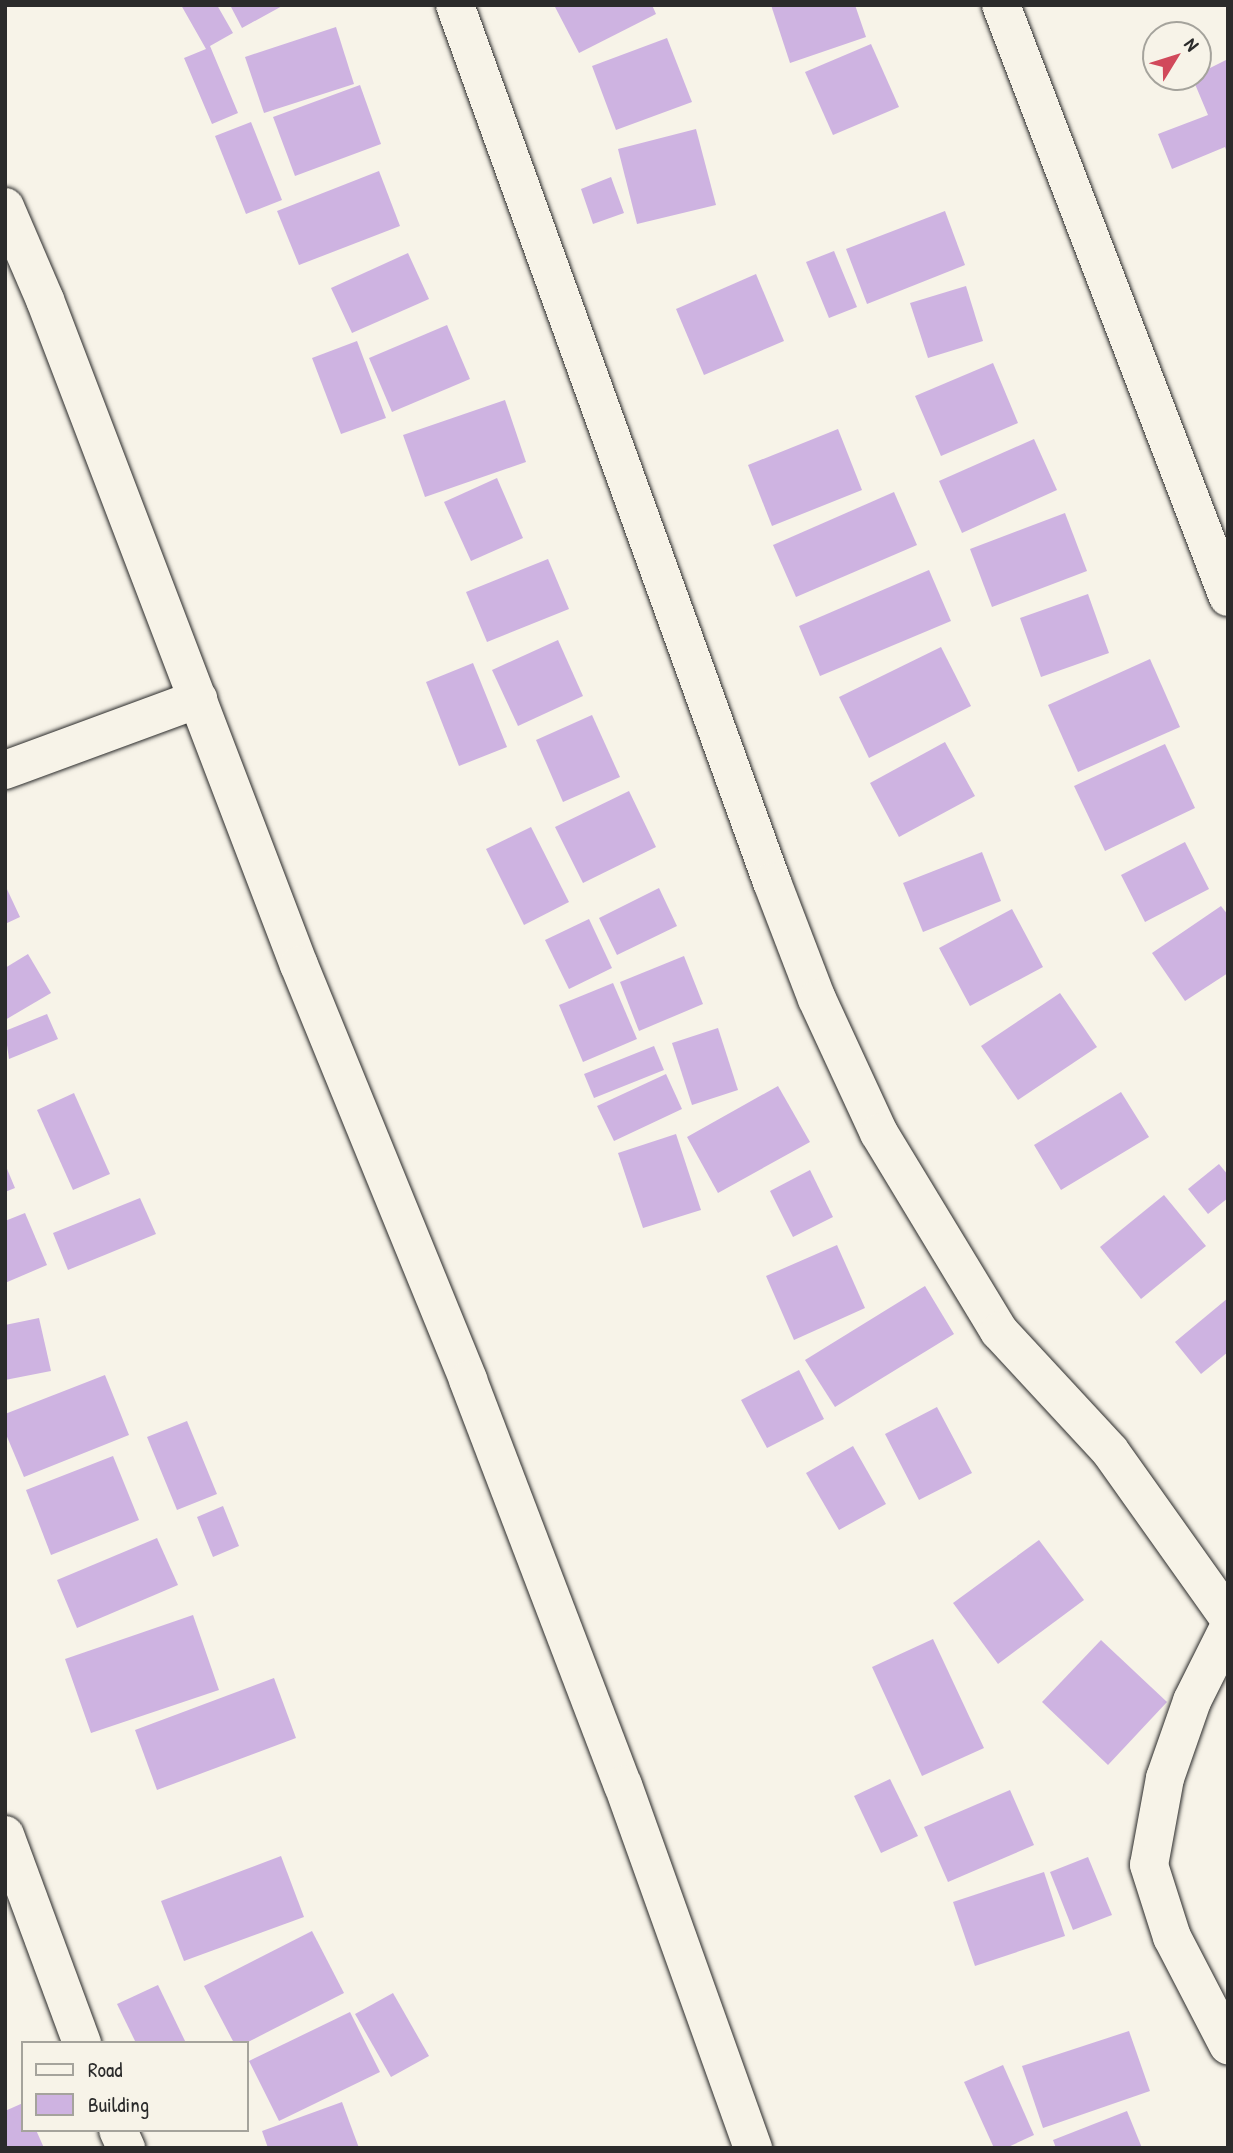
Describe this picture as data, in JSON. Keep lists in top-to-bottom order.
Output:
{
  "legend": ["Road", "Building"],
  "north": "top right"
}
